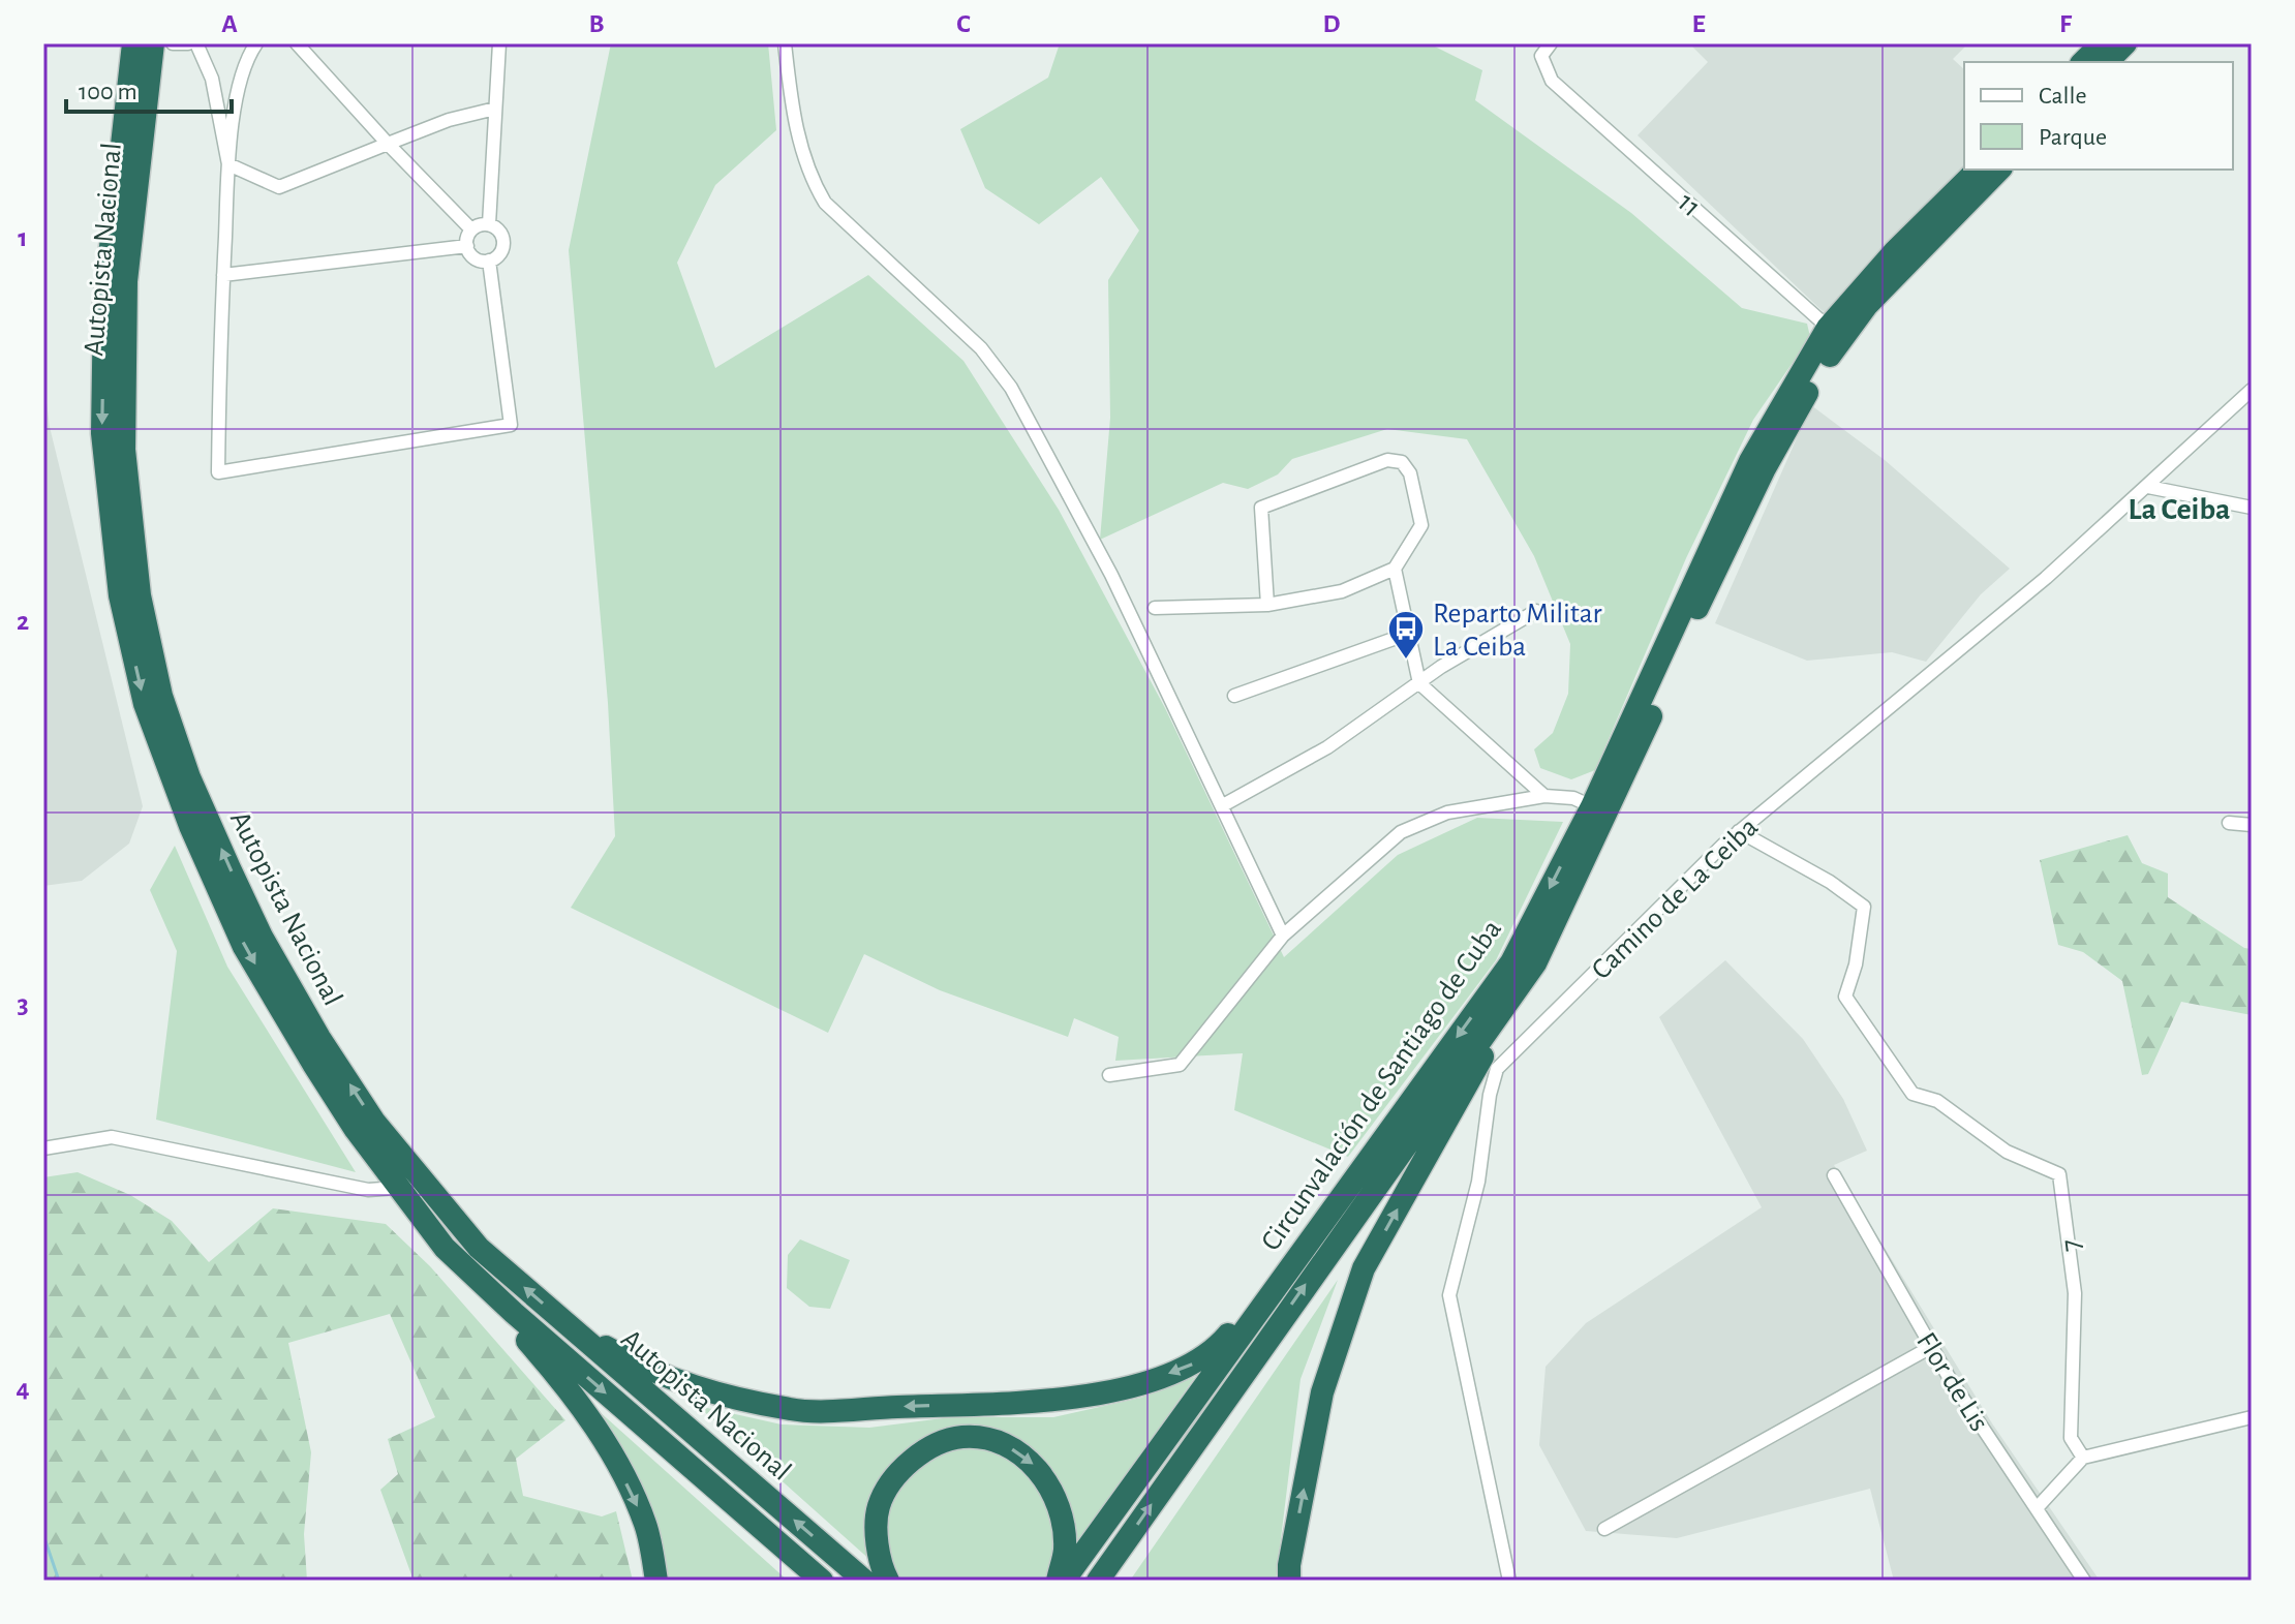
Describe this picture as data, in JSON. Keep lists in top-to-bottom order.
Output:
{
  "streets": {
    "highway": ["Autopista Nacional", "Circunvalación de Santiago de Cuba"],
    "street": [
      "11",
      "Camino de La Ceiba",
      "7",
      "Flor de Lis"
    ]
  },
  "crossings": [
    ["11", "Circunvalación de Santiago de Cuba"],
    ["Camino de La Ceiba", "7"]
  ],
  "districts": ["La Ceiba"],
  "places": {
    "bus stop": ["Reparto Militar La Ceiba"]
  },
  "legend": ["Calle", "Parque"],
  "scale_bar": "100 m",
  "grid": {
    "columns": [
      "A",
      "B",
      "C",
      "D",
      "E",
      "F"
    ],
    "rows": [
      "1",
      "2",
      "3",
      "4"
    ]
  }
}
